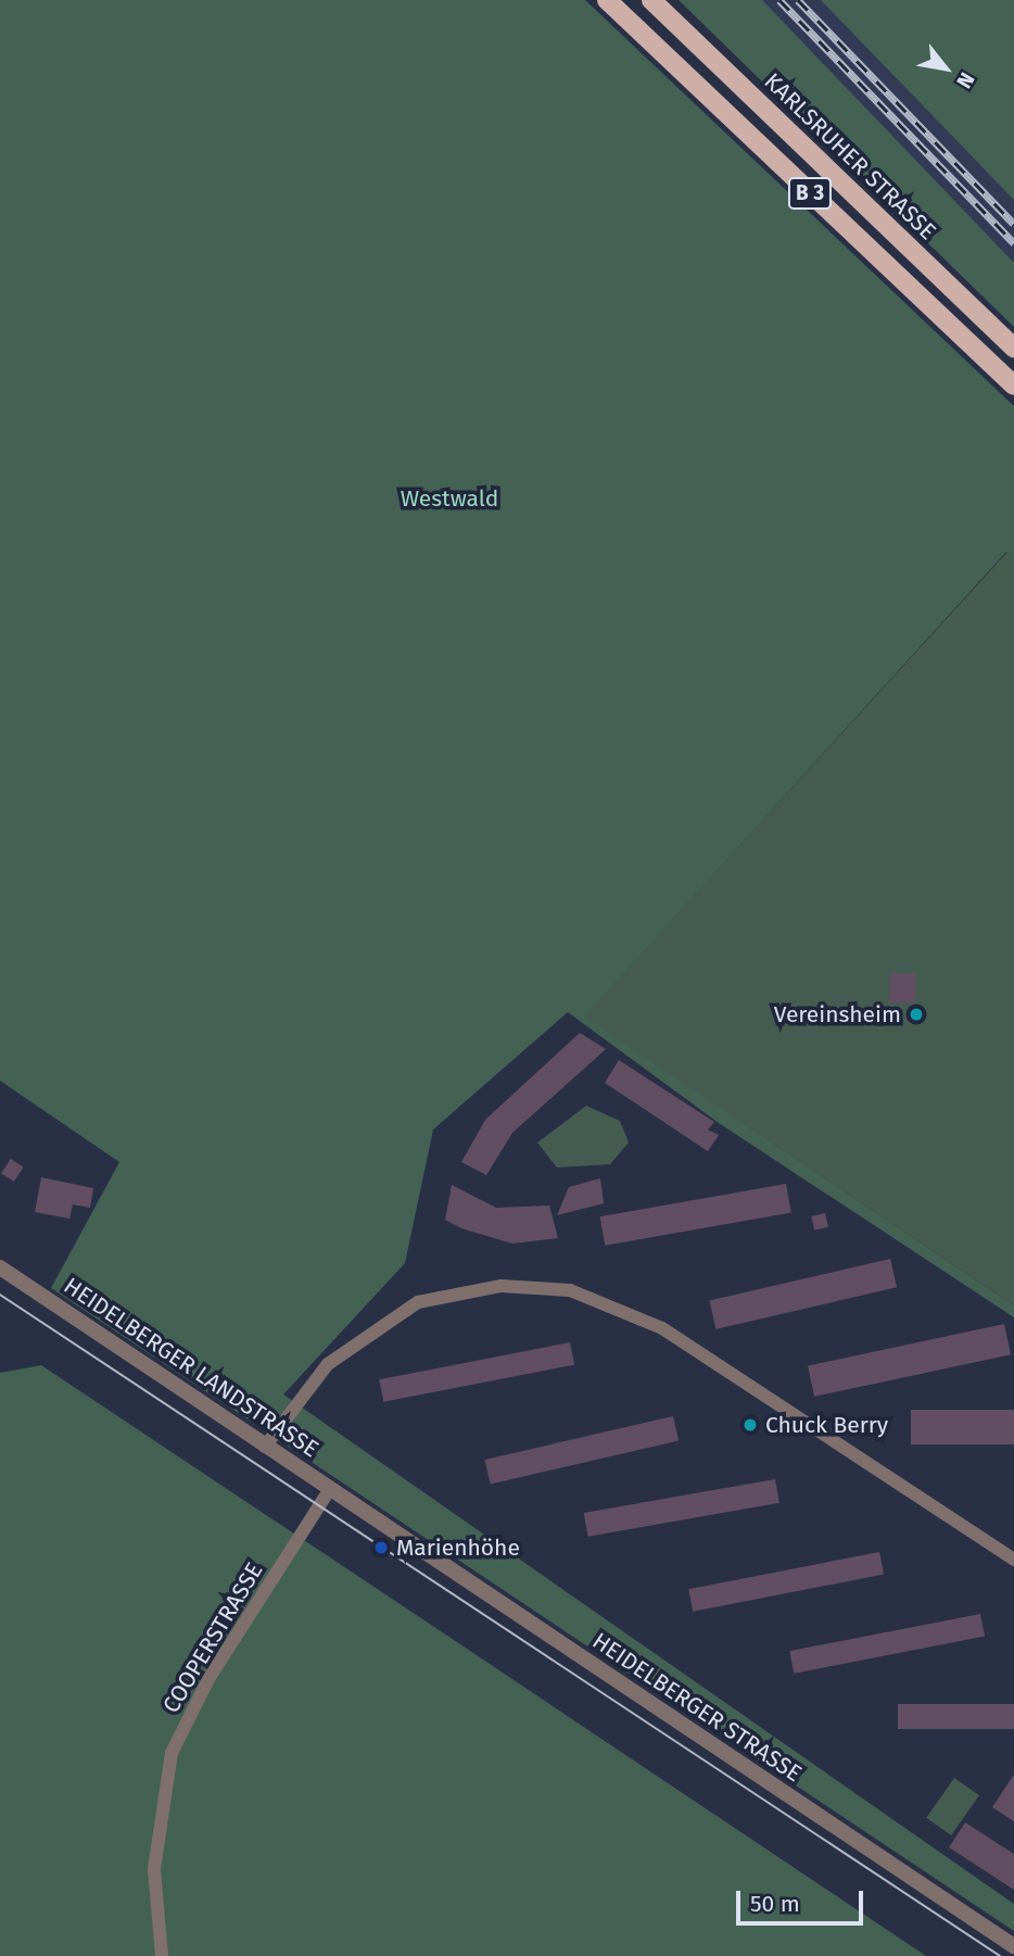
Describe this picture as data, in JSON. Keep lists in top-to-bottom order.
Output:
{
  "streets": {
    "main road": ["KARLSRUHER STRASSE", "B 3"],
    "street": ["HEIDELBERGER LANDSTRASSE", "COOPERSTRASSE", "HEIDELBERGER STRASSE"]
  },
  "crossings": [
    ["HEIDELBERGER LANDSTRASSE", "COOPERSTRASSE"],
    ["HEIDELBERGER LANDSTRASSE", "HEIDELBERGER STRASSE"]
  ],
  "parks": ["Westwald"],
  "places": ["Vereinsheim", "Chuck Berry", "Marienhöhe"],
  "scale_bar": "50 m",
  "north": "bottom right"
}
